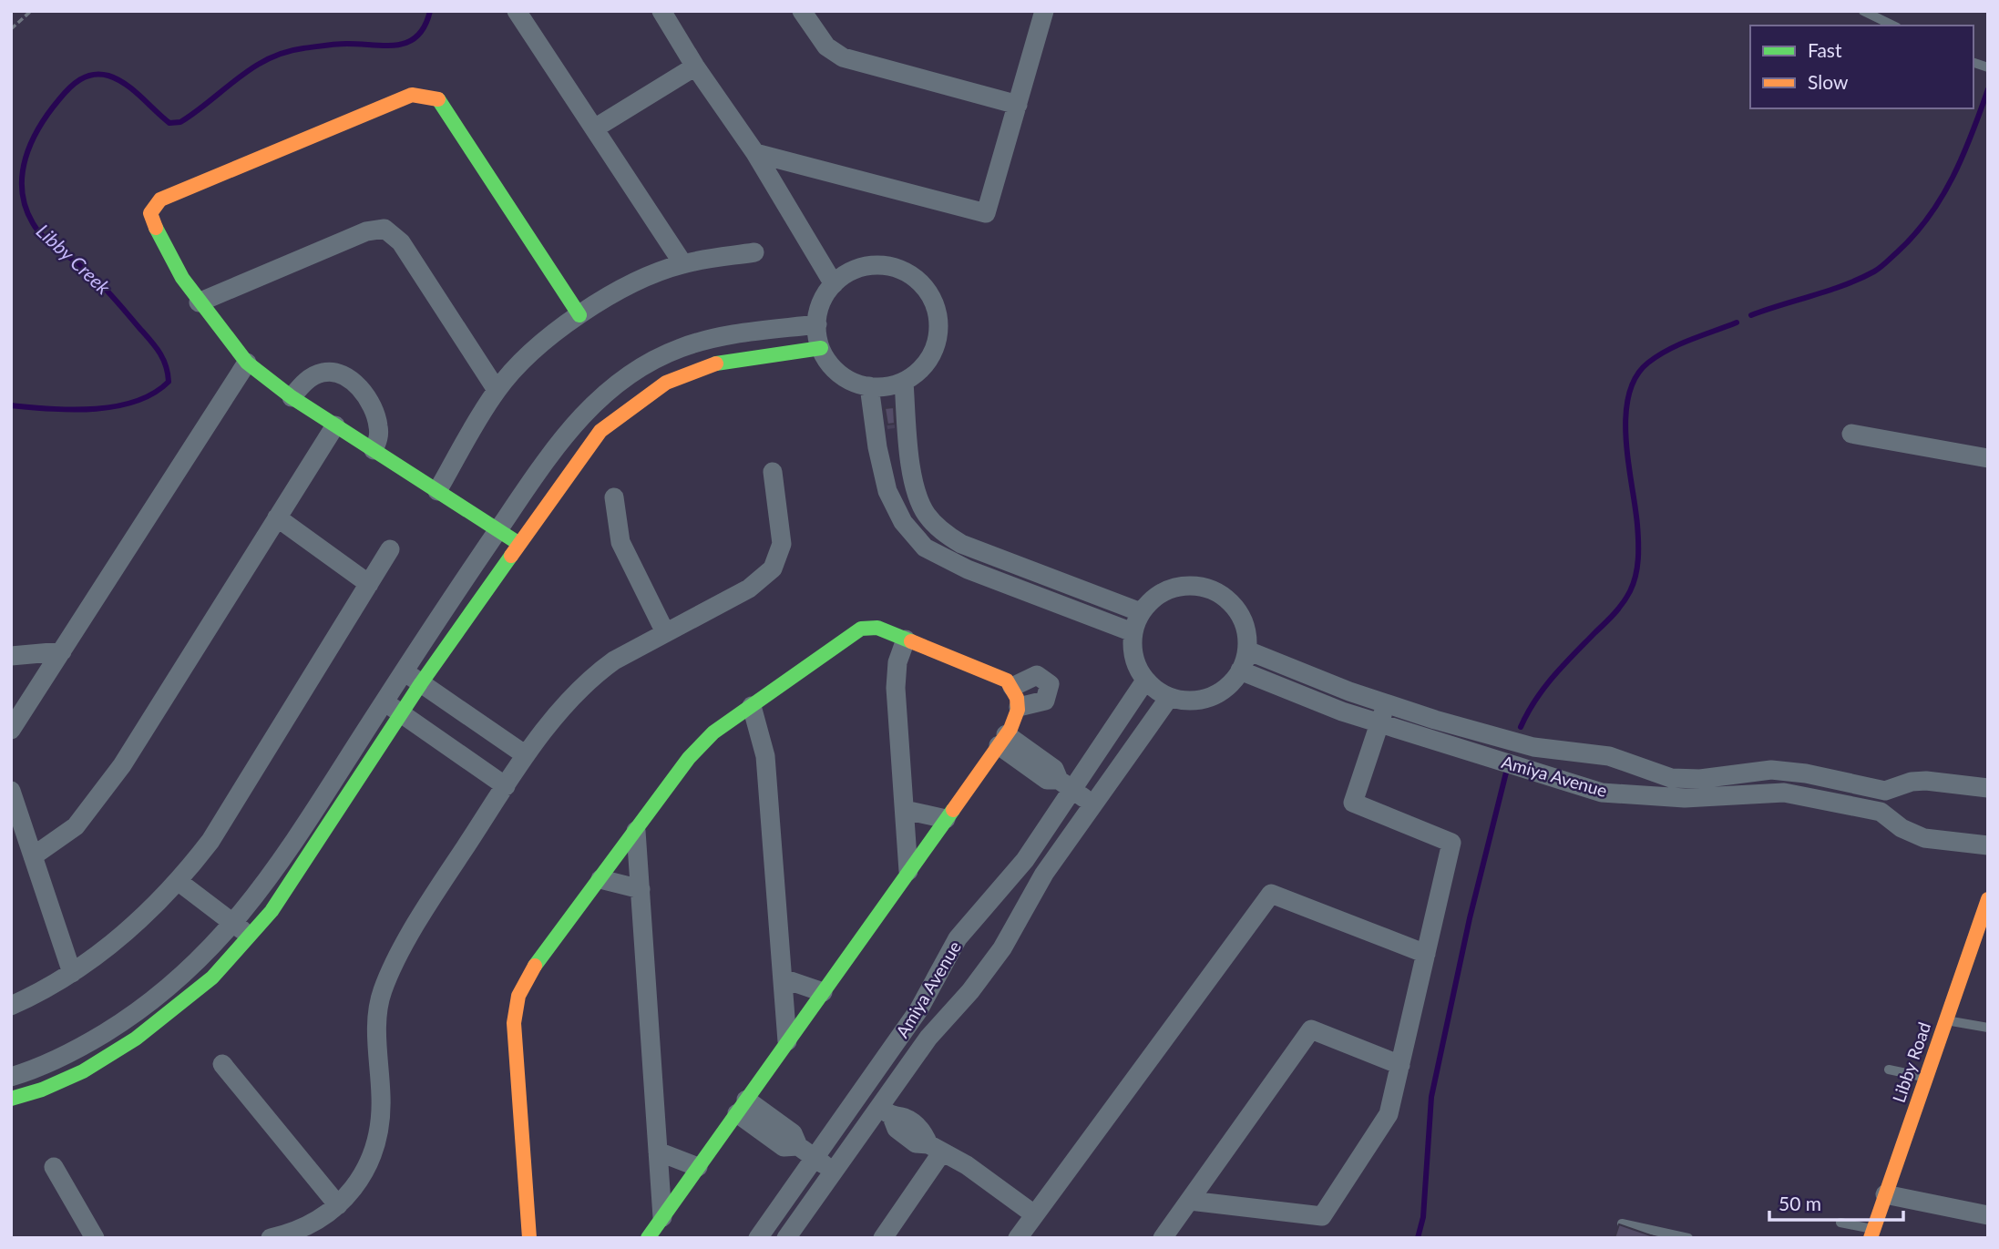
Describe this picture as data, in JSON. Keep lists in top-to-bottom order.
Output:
{
  "streets": {
    "street": ["Amiya Avenue", "Libby Road"]
  },
  "water": ["Libby Creek"],
  "legend": ["Fast", "Slow"],
  "scale_bar": "50 m"
}
